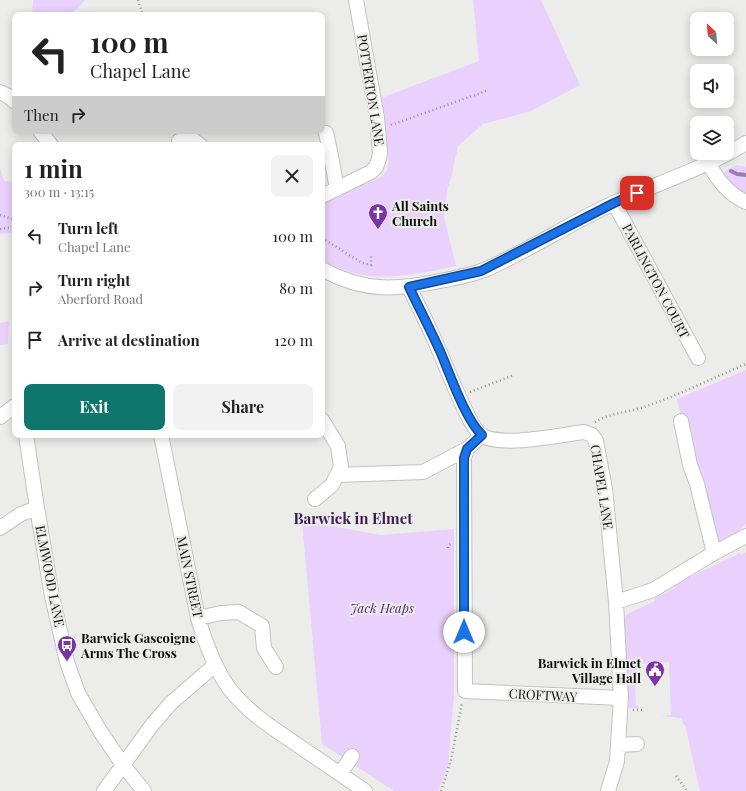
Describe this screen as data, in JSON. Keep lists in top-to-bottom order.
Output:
{
  "streets": {
    "street": [
      "POTTERTON LANE",
      "PARLINGTON COURT",
      "CHAPEL LANE",
      "ELMWOOD LANE",
      "MAIN STREET",
      "CROFTWAY"
    ]
  },
  "crossings": [
    ["CHAPEL LANE", "CROFTWAY"]
  ],
  "districts": ["Barwick in Elmet"],
  "parks": ["Jack Heaps"],
  "places": {
    "church": ["All Saints Church"],
    "bus stop": ["Barwick Gascoigne Arms The Cross"],
    "public building": ["Barwick in Elmet Village Hall"]
  },
  "north": "top left",
  "page": {
    "turn": ["100 m", "Chapel Lane"],
    "then": "Then",
    "heading": ["1 min", "300 m · 13:15"],
    "list": [
      {
        "name": "Turn left",
        "note": "Chapel Lane",
        "value": "100 m"
      },
      {
        "name": "Turn right",
        "note": "Aberford Road",
        "value": "80 m"
      },
      {
        "name": "Arrive at destination",
        "value": "120 m"
      }
    ],
    "buttons": ["Exit", "Share"]
  }
}
